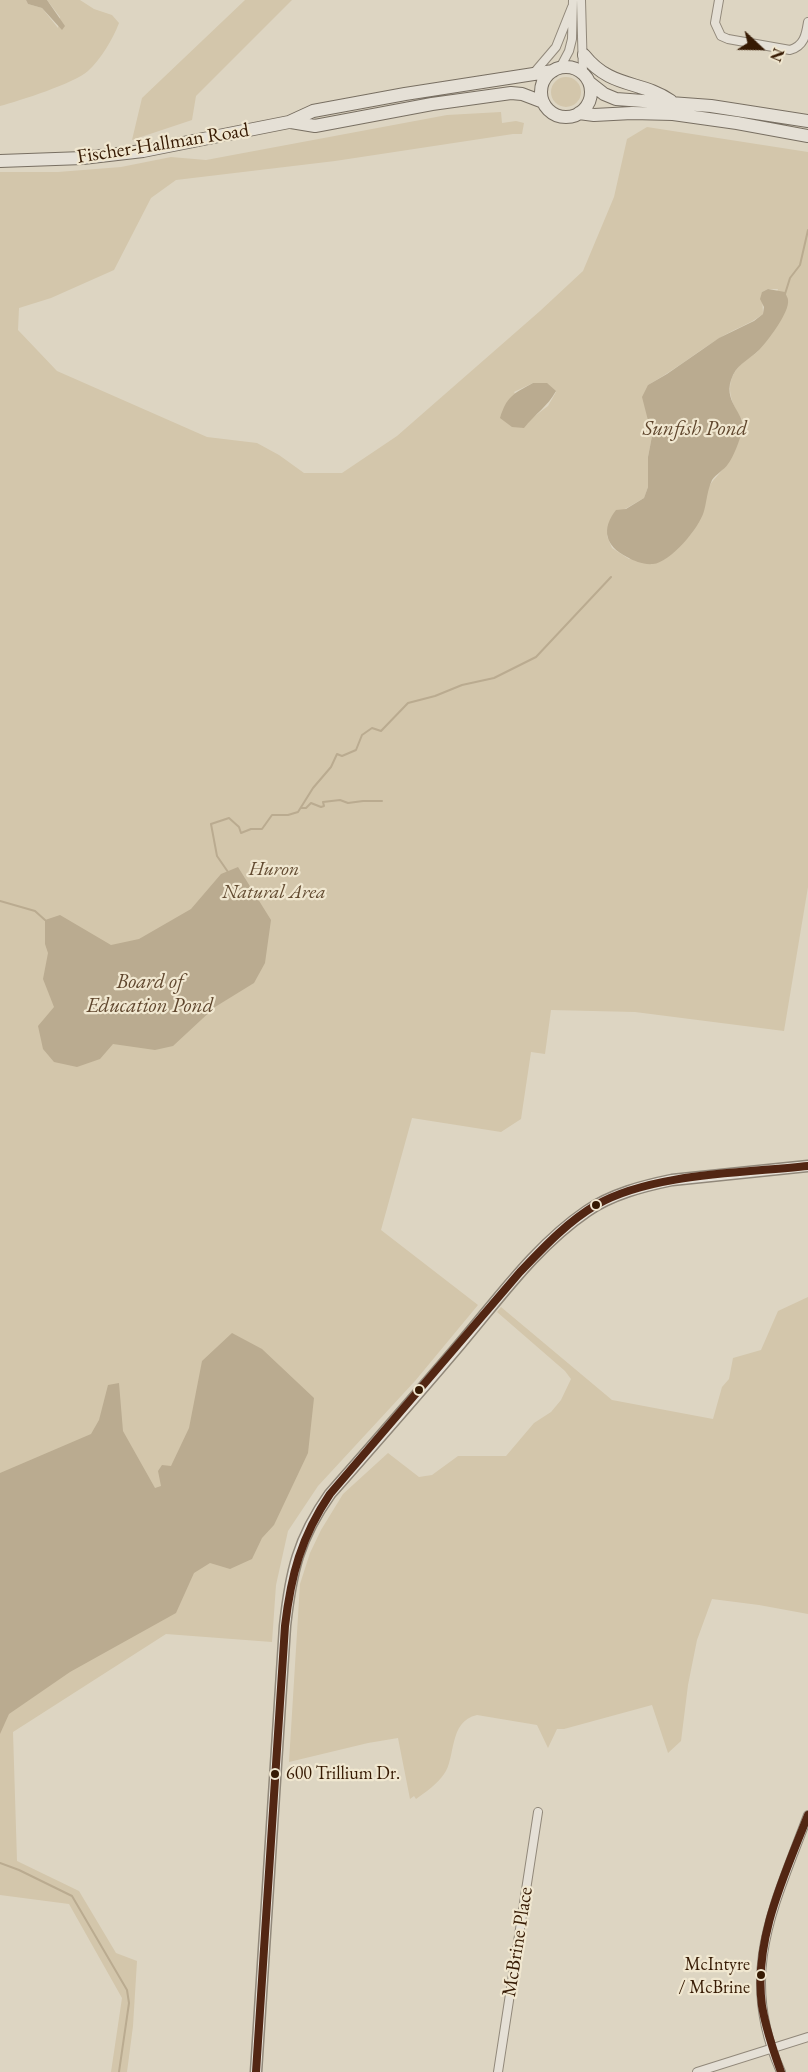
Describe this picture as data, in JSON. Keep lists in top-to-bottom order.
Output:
{
  "streets": {
    "main road": ["Fischer-Hallman Road"],
    "street": ["McBrine Place"]
  },
  "water": ["Sunfish Pond", "Board of Education Pond"],
  "parks": ["Huron Natural Area"],
  "places": ["600 Trillium Dr.", "McIntyre / McBrine"],
  "north": "right"
}
